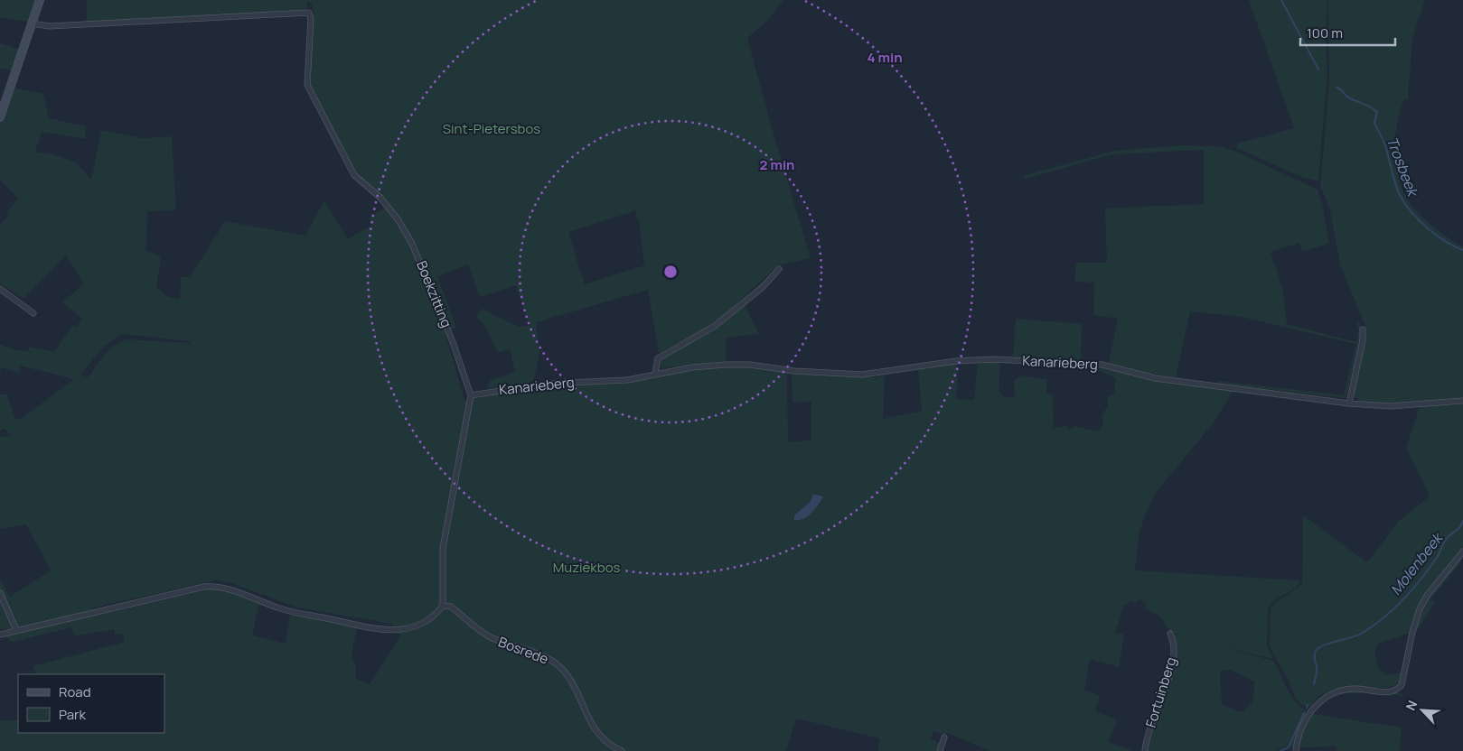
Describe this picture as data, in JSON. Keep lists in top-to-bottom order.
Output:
{
  "streets": {
    "street": [
      "Boekzitting",
      "Kanarieberg",
      "Bosrede",
      "Fortuinberg"
    ]
  },
  "crossings": [
    ["Boekzitting", "Kanarieberg"]
  ],
  "water": ["Trosbeek", "Molenbeek"],
  "parks": ["Sint-Pietersbos", "Muziekbos"],
  "legend": ["Road", "Park"],
  "scale_bar": "100 m",
  "north": "top left",
  "rings": ["4 min", "2 min"]
}
